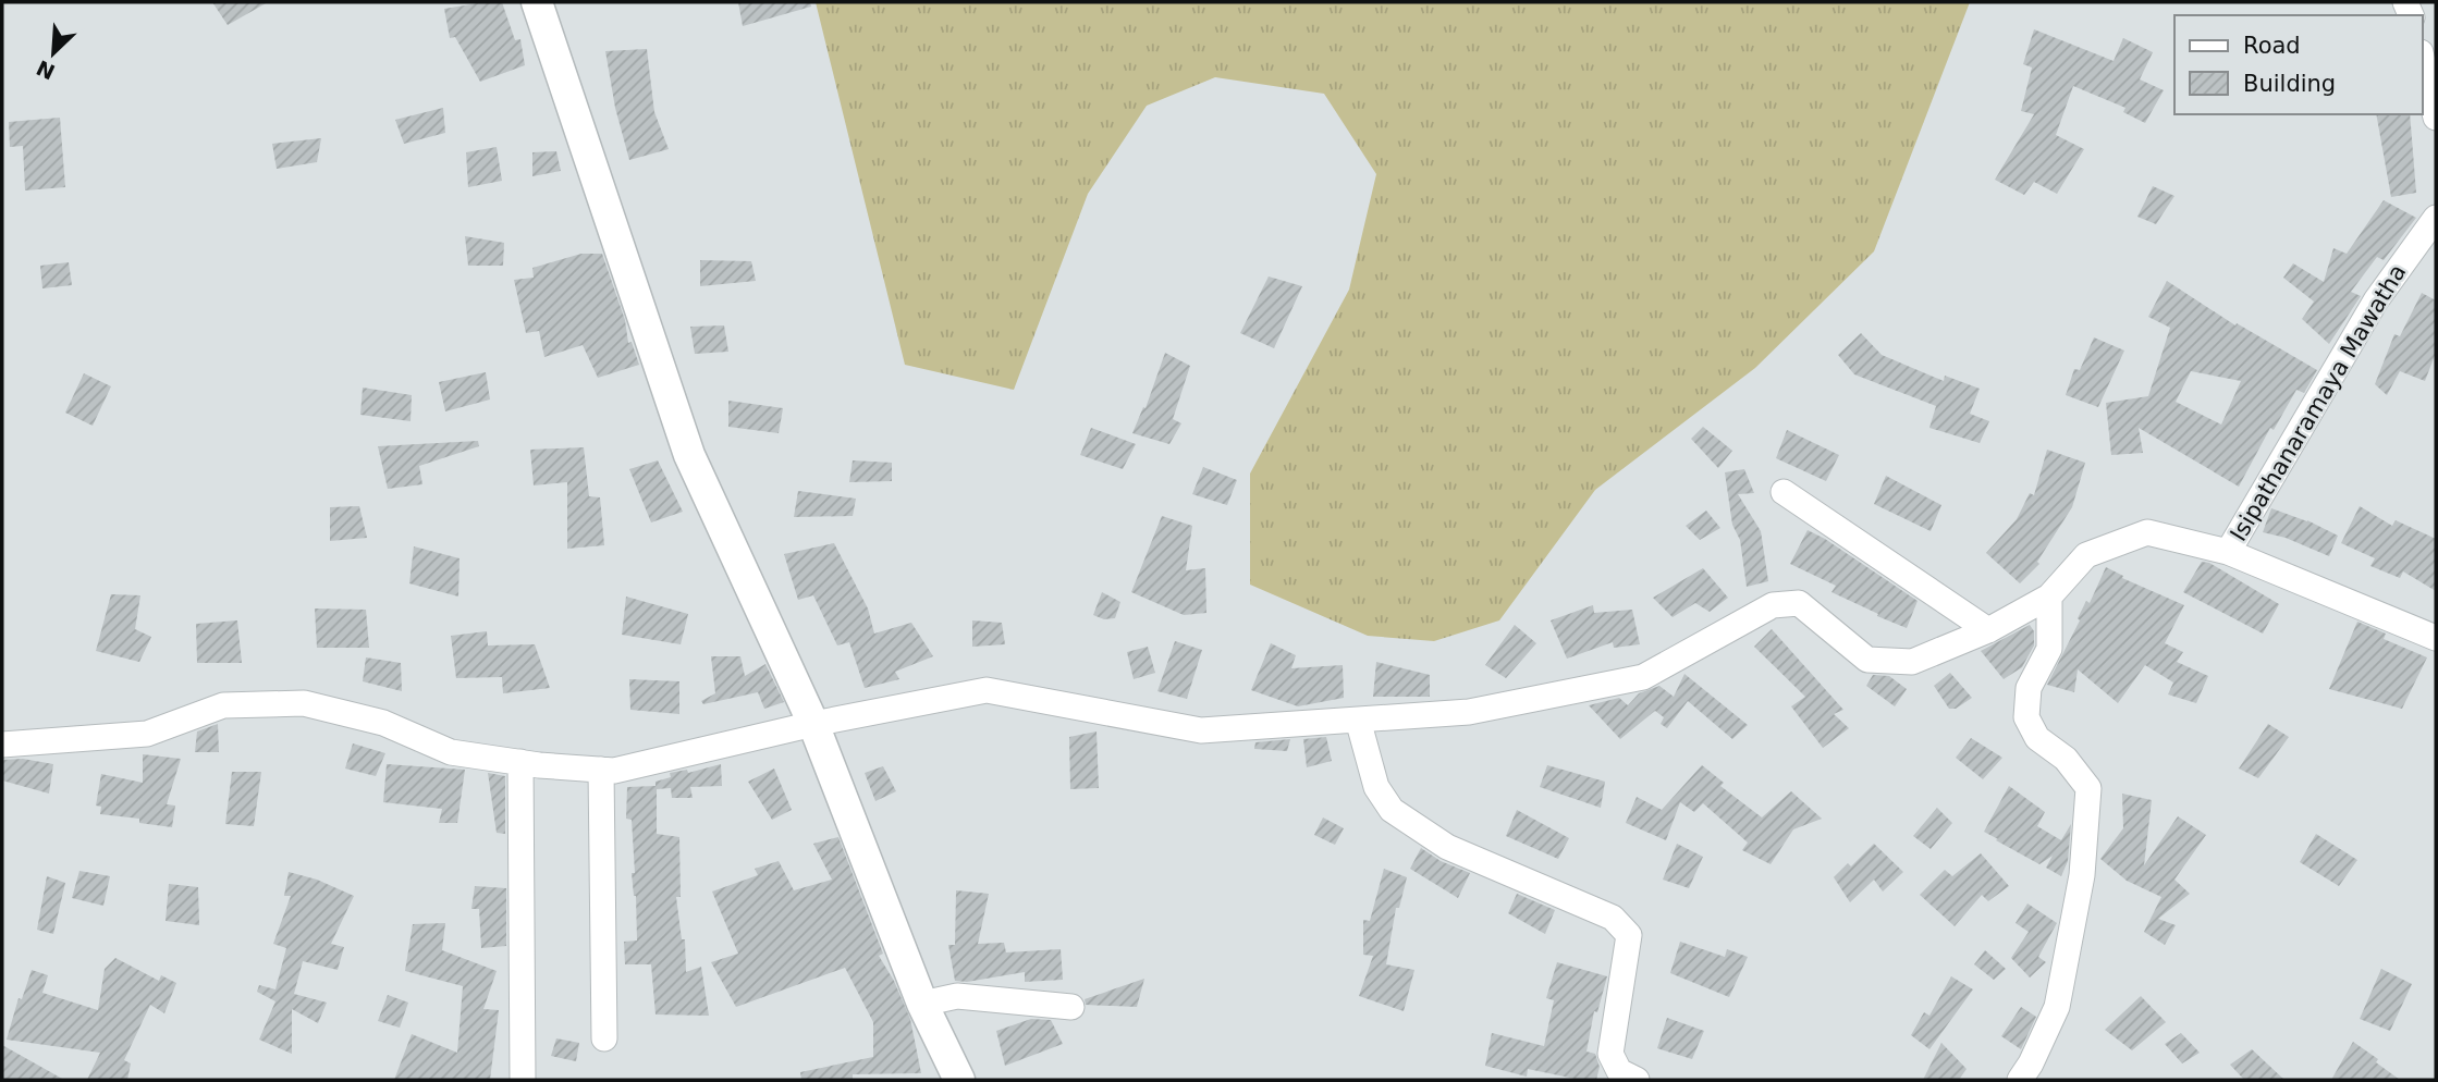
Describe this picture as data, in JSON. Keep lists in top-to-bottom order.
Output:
{
  "streets": {
    "street": ["Isipathanaramaya Mawatha"]
  },
  "legend": ["Road", "Building"],
  "north": "bottom left"
}
